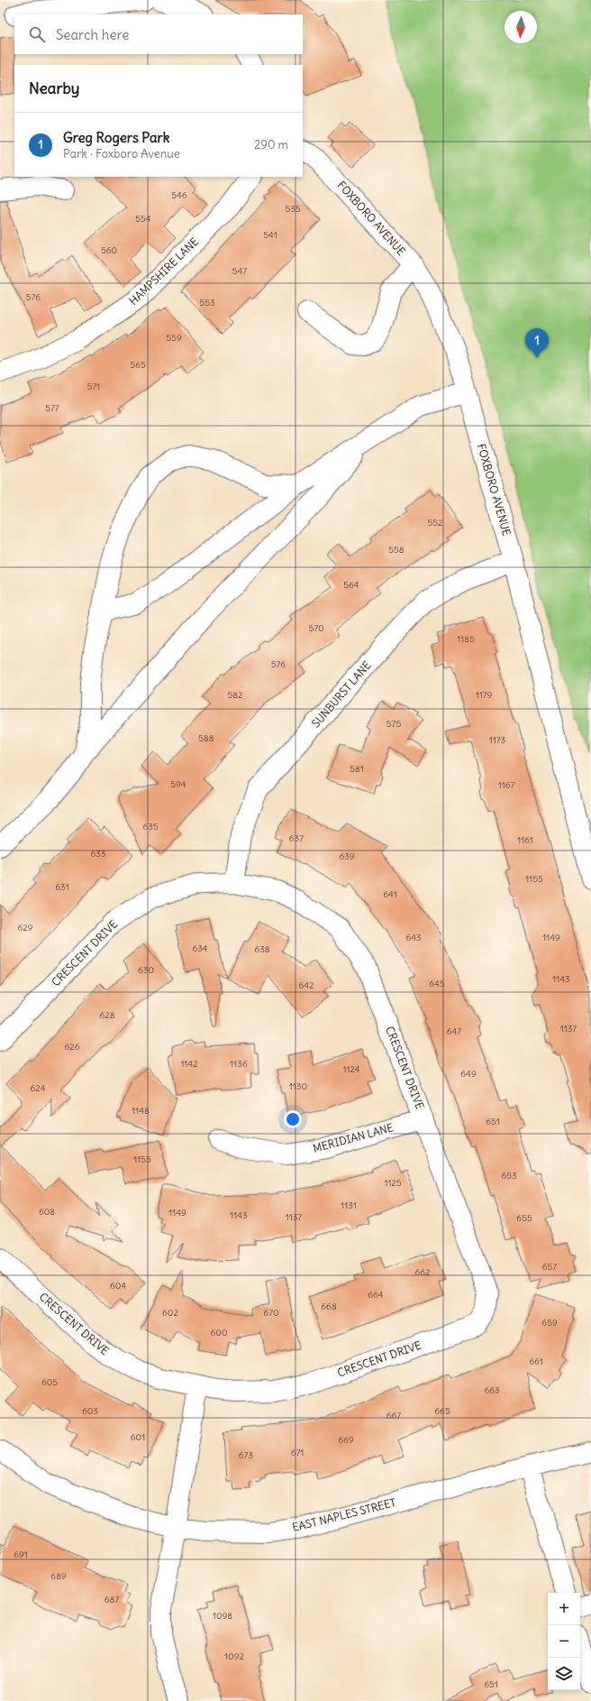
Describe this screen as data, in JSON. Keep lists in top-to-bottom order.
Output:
{
  "streets": {
    "street": [
      "FOXBORO AVENUE",
      "HAMPSHIRE LANE",
      "SUNBURST LANE",
      "CRESCENT DRIVE",
      "MERIDIAN LANE",
      "EAST NAPLES STREET"
    ]
  },
  "crossings": [
    ["FOXBORO AVENUE", "SUNBURST LANE"],
    ["SUNBURST LANE", "CRESCENT DRIVE"],
    ["CRESCENT DRIVE", "MERIDIAN LANE"]
  ],
  "house_numbers": [
    "546",
    "535",
    "554",
    "541",
    "560",
    "547",
    "576",
    "553",
    "559",
    "565",
    "571",
    "577",
    "552",
    "558",
    "564",
    "570",
    "1185",
    "576",
    "582",
    "1179",
    "575",
    "588",
    "1173",
    "581",
    "594",
    "1167",
    "635",
    "637",
    "1161",
    "633",
    "639",
    "1155",
    "631",
    "641",
    "629",
    "643",
    "1149",
    "634",
    "638",
    "630",
    "1143",
    "645",
    "642",
    "628",
    "1137",
    "647",
    "626",
    "1142",
    "1136",
    "1124",
    "649",
    "1130",
    "624",
    "1148",
    "651",
    "1155",
    "653",
    "1125",
    "1131",
    "608",
    "1149",
    "1143",
    "1137",
    "655",
    "657",
    "662",
    "604",
    "664",
    "668",
    "602",
    "670",
    "659",
    "600",
    "661",
    "605",
    "663",
    "603",
    "665",
    "667",
    "601",
    "669",
    "671",
    "673",
    "691",
    "689",
    "687",
    "1098",
    "1092",
    "651"
  ],
  "north": "bottom",
  "page": {
    "search": "Search here",
    "heading": "Nearby",
    "list": [
      {
        "mark": "1",
        "name": "Greg Rogers Park",
        "note": "Park · Foxboro Avenue",
        "value": "290 m"
      }
    ],
    "pins": "1",
    "map_buttons": ["+", "−"]
  }
}
